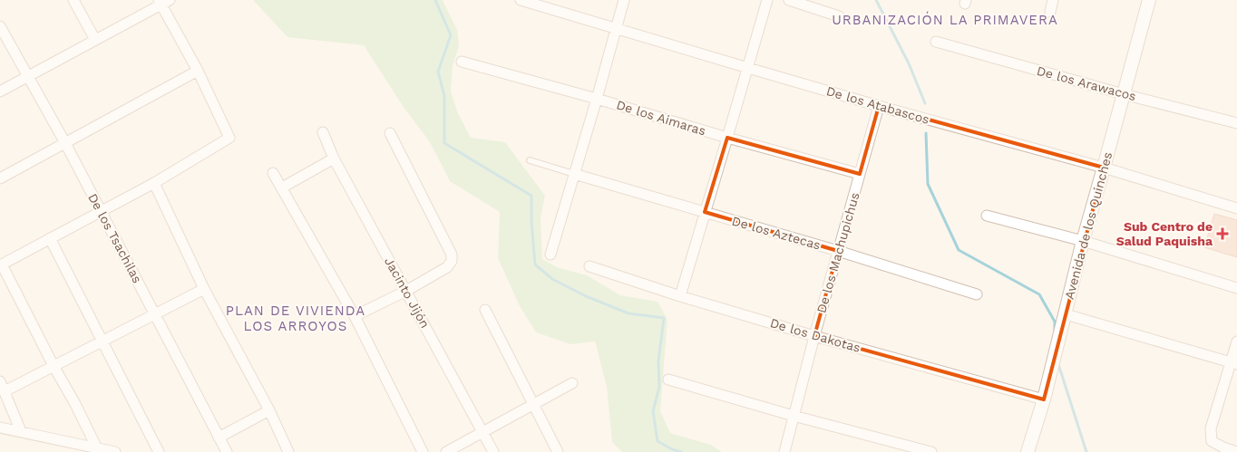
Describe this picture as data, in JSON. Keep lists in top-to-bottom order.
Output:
{
  "streets": {
    "street": [
      "De los Arawacos",
      "De los Atabascos",
      "De los Aimaras",
      "Avenida de los Quinches",
      "De los Aztecas",
      "De los Tsachilas",
      "De los Machupichus",
      "Jacinto Jijón",
      "De los Dakotas"
    ]
  },
  "crossings": [
    ["De los Arawacos", "Avenida de los Quinches"],
    ["De los Atabascos", "Avenida de los Quinches"],
    ["De los Atabascos", "De los Machupichus"],
    ["De los Aimaras", "De los Machupichus"],
    ["Avenida de los Quinches", "De los Dakotas"],
    ["De los Aztecas", "De los Machupichus"],
    ["De los Machupichus", "De los Dakotas"]
  ],
  "districts": ["URBANIZACIÓN LA PRIMAVERA", "PLAN DE VIVIENDA LOS ARROYOS"],
  "places": {
    "health": ["Sub Centro de Salud Paquisha"]
  }
}
